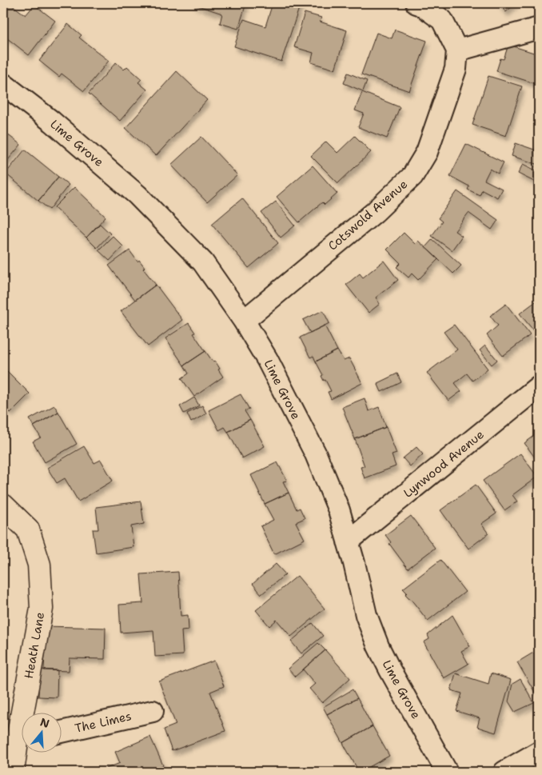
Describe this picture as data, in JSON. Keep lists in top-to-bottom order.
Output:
{
  "streets": {
    "street": [
      "Lime Grove",
      "Cotswold Avenue",
      "Lynwood Avenue",
      "Heath Lane",
      "The Limes"
    ]
  },
  "crossings": [
    ["Lime Grove", "Cotswold Avenue"],
    ["Lime Grove", "Lynwood Avenue"]
  ],
  "north": "top"
}
